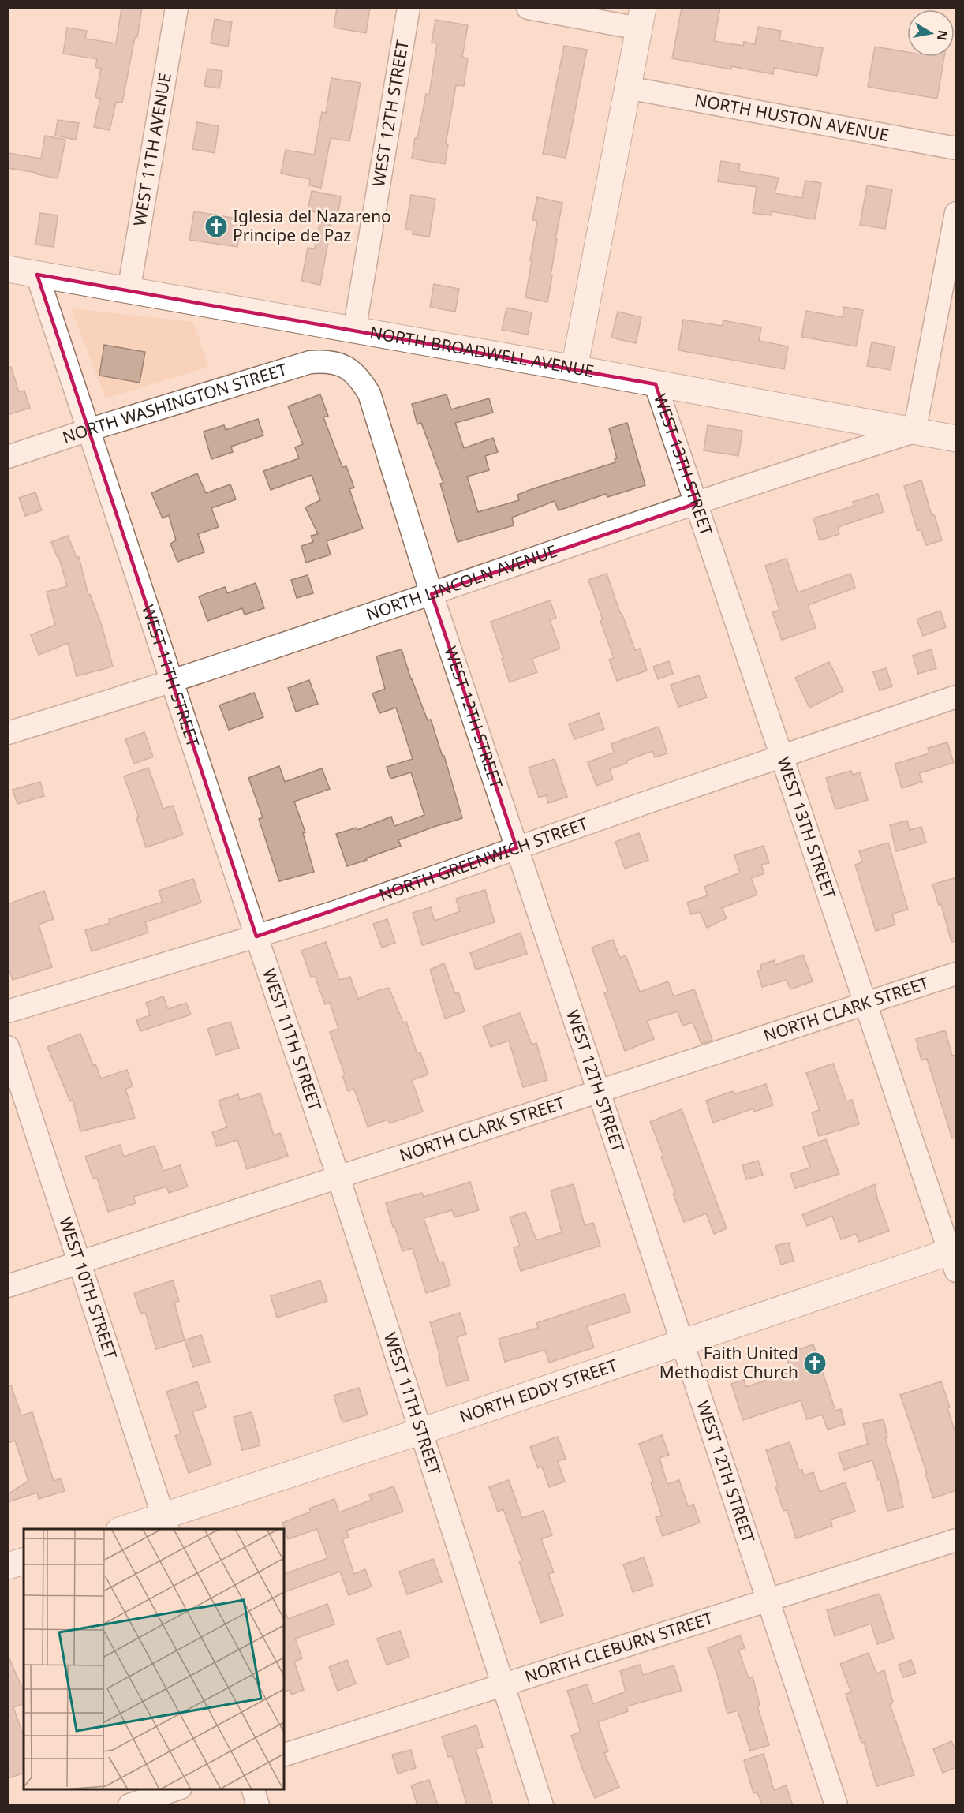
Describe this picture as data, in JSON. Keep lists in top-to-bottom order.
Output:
{
  "streets": {
    "main road": ["NORTH BROADWELL AVENUE", "NORTH EDDY STREET"],
    "street": [
      "WEST 12TH STREET",
      "NORTH HUSTON AVENUE",
      "WEST 11TH AVENUE",
      "NORTH WASHINGTON STREET",
      "WEST 13TH STREET",
      "NORTH LINCOLN AVENUE",
      "WEST 11TH STREET",
      "NORTH GREENWICH STREET",
      "NORTH CLARK STREET",
      "WEST 10TH STREET",
      "NORTH CLEBURN STREET"
    ]
  },
  "crossings": [
    ["WEST 12TH STREET", "NORTH BROADWELL AVENUE"],
    ["WEST 12TH STREET", "NORTH WASHINGTON STREET"],
    ["WEST 12TH STREET", "NORTH LINCOLN AVENUE"],
    ["WEST 12TH STREET", "NORTH GREENWICH STREET"],
    ["WEST 12TH STREET", "NORTH CLARK STREET"],
    ["WEST 12TH STREET", "NORTH EDDY STREET"],
    ["WEST 12TH STREET", "NORTH CLEBURN STREET"],
    ["WEST 11TH AVENUE", "NORTH BROADWELL AVENUE"],
    ["NORTH BROADWELL AVENUE", "WEST 13TH STREET"],
    ["NORTH BROADWELL AVENUE", "NORTH LINCOLN AVENUE"],
    ["NORTH BROADWELL AVENUE", "WEST 11TH STREET"],
    ["NORTH WASHINGTON STREET", "WEST 11TH STREET"],
    ["WEST 13TH STREET", "NORTH LINCOLN AVENUE"],
    ["WEST 13TH STREET", "NORTH GREENWICH STREET"],
    ["WEST 13TH STREET", "NORTH CLARK STREET"],
    ["WEST 13TH STREET", "NORTH EDDY STREET"],
    ["NORTH LINCOLN AVENUE", "WEST 11TH STREET"],
    ["WEST 11TH STREET", "NORTH GREENWICH STREET"],
    ["WEST 11TH STREET", "NORTH CLARK STREET"],
    ["WEST 11TH STREET", "NORTH EDDY STREET"],
    ["WEST 11TH STREET", "NORTH CLEBURN STREET"],
    ["NORTH CLARK STREET", "WEST 10TH STREET"],
    ["WEST 10TH STREET", "NORTH EDDY STREET"]
  ],
  "places": {
    "church": ["Iglesia del Nazareno Principe de Paz", "Faith United Methodist Church"]
  },
  "north": "right"
}
